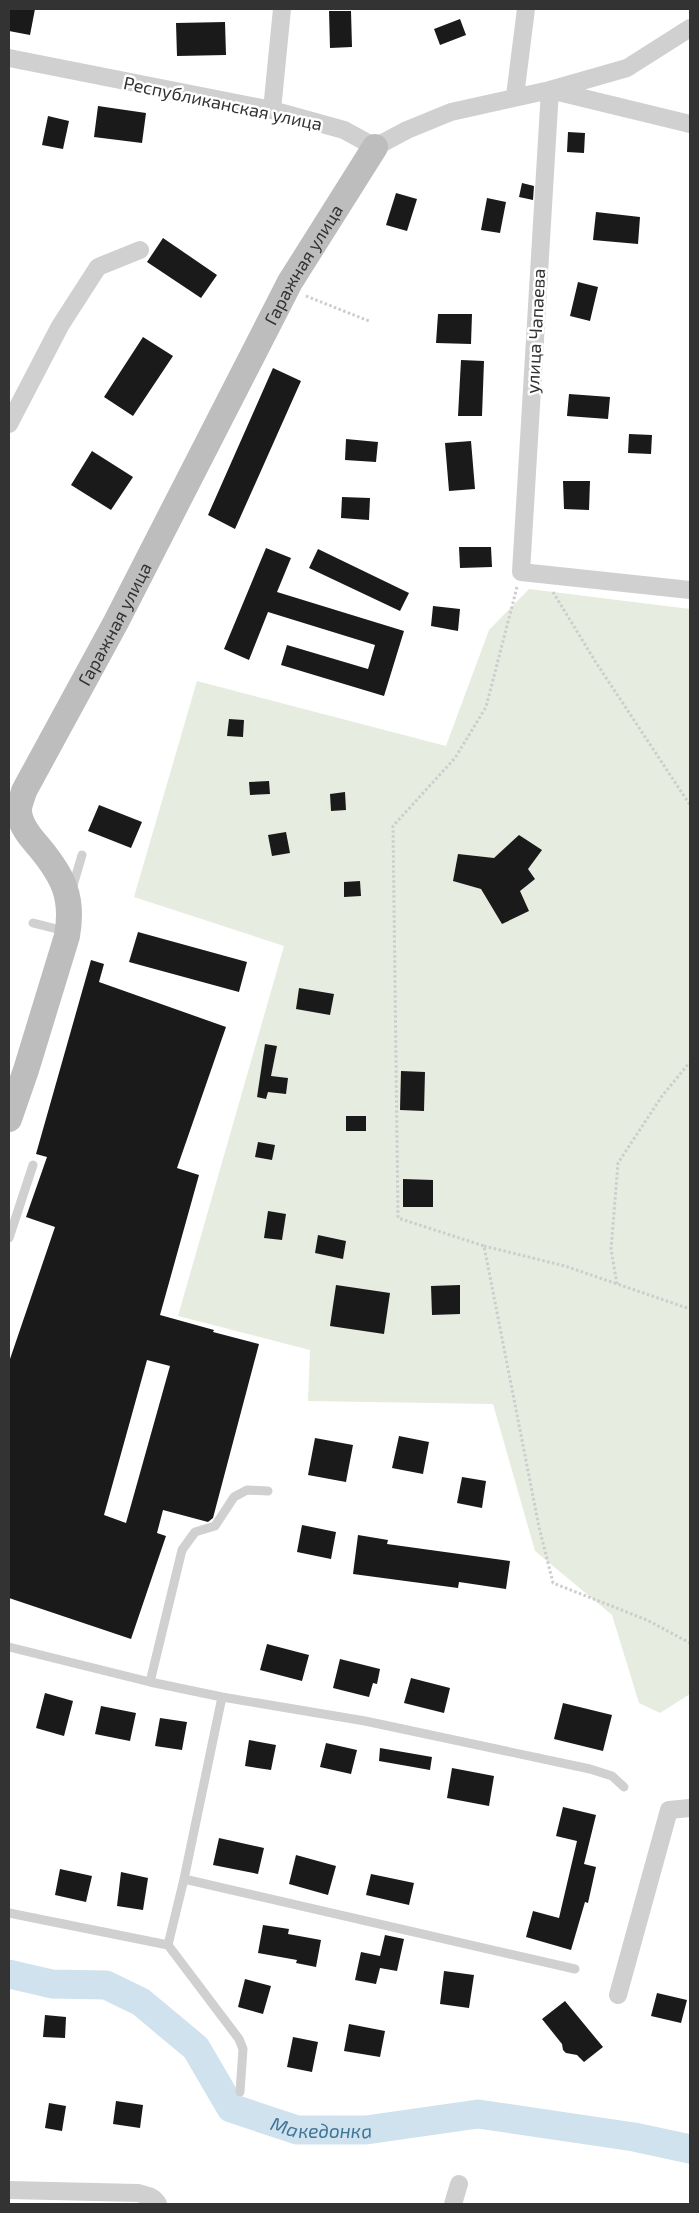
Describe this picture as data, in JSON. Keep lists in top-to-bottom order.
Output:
{
  "streets": {
    "street": ["Республиканская улица", "Гаражная улица", "улица Чапаева"]
  },
  "crossings": [
    ["Республиканская улица", "Гаражная улица"]
  ],
  "water": ["Македонка"]
}
